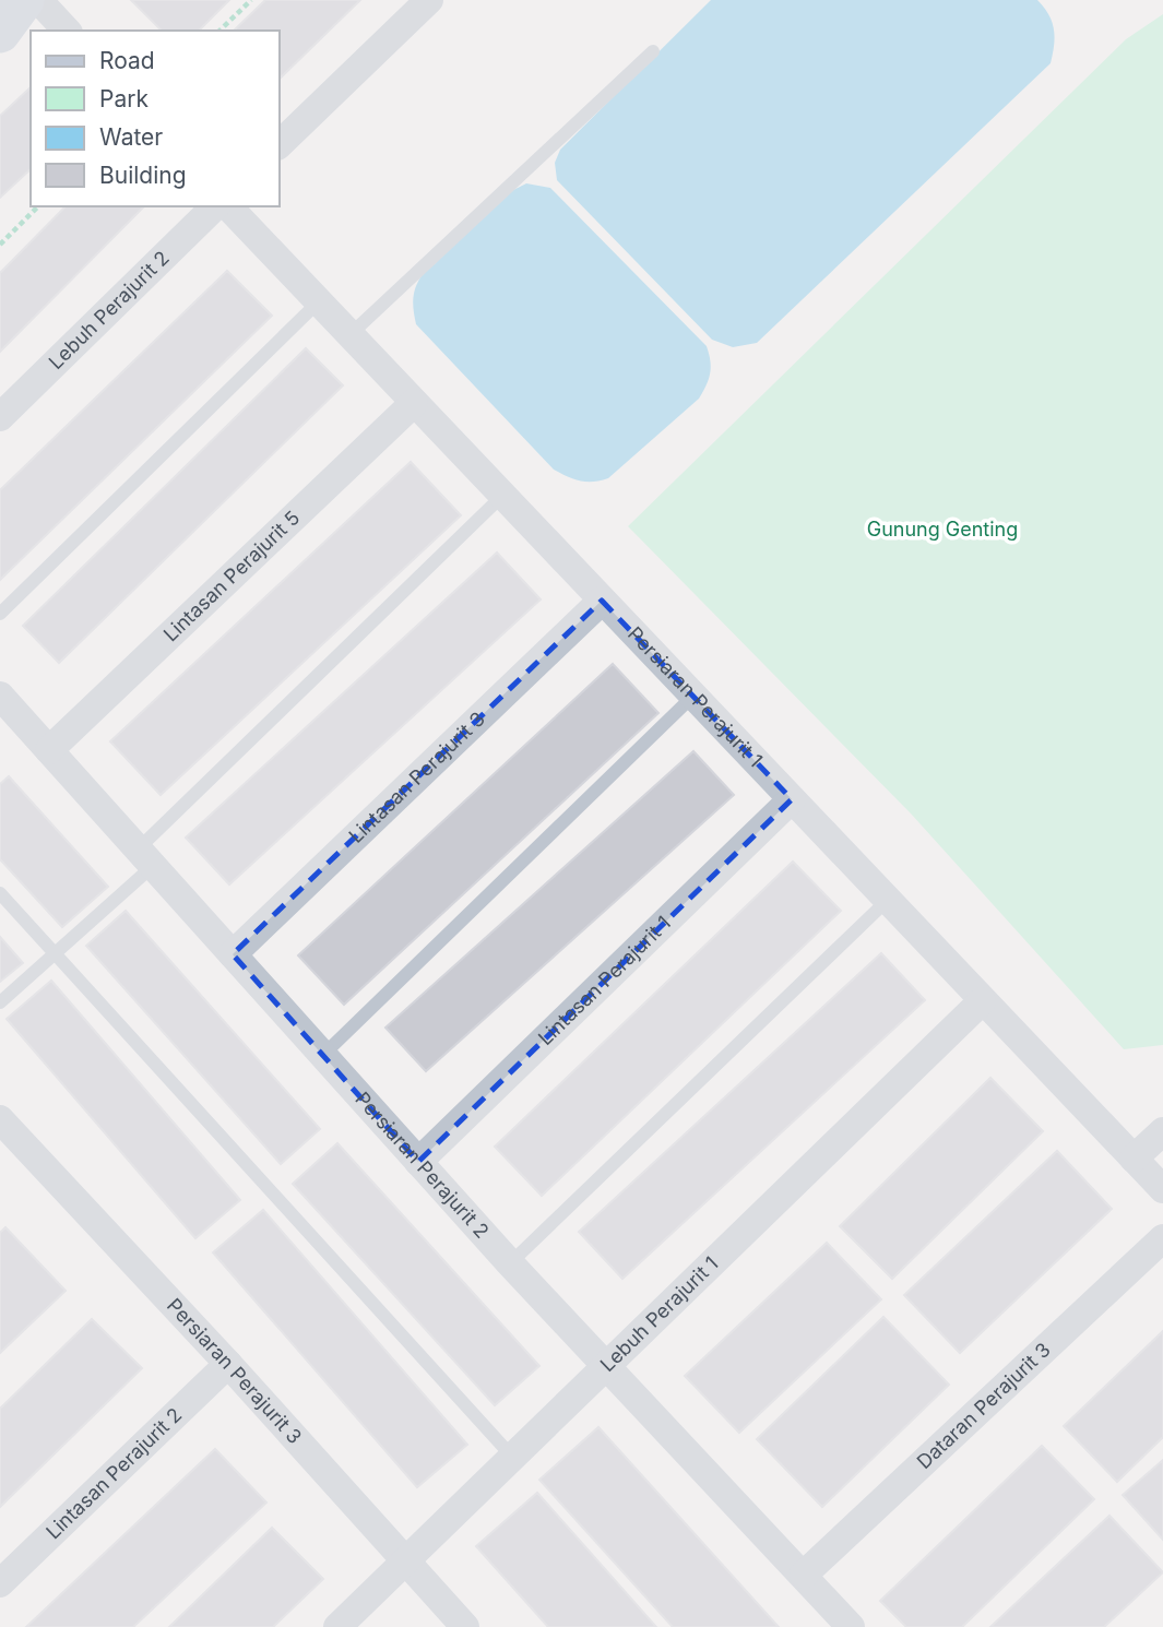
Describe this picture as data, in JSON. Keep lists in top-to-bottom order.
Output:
{
  "streets": {
    "street": [
      "Lebuh Perajurit 2",
      "Lintasan Perajurit 5",
      "Persiaran Perajurit 1",
      "Lintasan Perajurit 3",
      "Lintasan Perajurit 1",
      "Persiaran Perajurit 2",
      "Lebuh Perajurit 1",
      "Persiaran Perajurit 3",
      "Dataran Perajurit 3",
      "Lintasan Perajurit 2"
    ]
  },
  "crossings": [
    ["Lintasan Perajurit 5", "Persiaran Perajurit 1"],
    ["Lintasan Perajurit 5", "Persiaran Perajurit 2"],
    ["Persiaran Perajurit 1", "Lintasan Perajurit 3"],
    ["Persiaran Perajurit 1", "Lintasan Perajurit 1"],
    ["Persiaran Perajurit 1", "Lebuh Perajurit 1"],
    ["Lintasan Perajurit 3", "Persiaran Perajurit 2"],
    ["Lintasan Perajurit 1", "Persiaran Perajurit 2"],
    ["Persiaran Perajurit 2", "Lebuh Perajurit 1"],
    ["Persiaran Perajurit 2", "Dataran Perajurit 3"],
    ["Lebuh Perajurit 1", "Persiaran Perajurit 3"],
    ["Persiaran Perajurit 3", "Lintasan Perajurit 2"]
  ],
  "parks": ["Gunung Genting"],
  "legend": [
    "Road",
    "Park",
    "Water",
    "Building"
  ]
}
